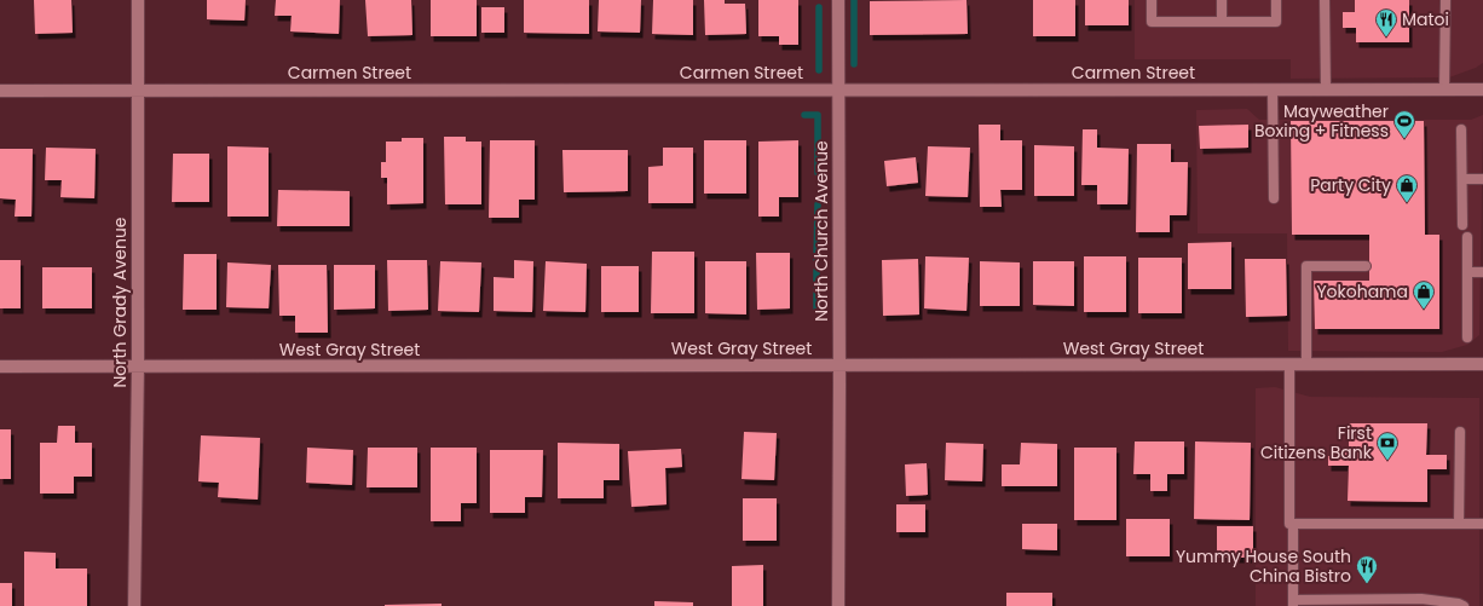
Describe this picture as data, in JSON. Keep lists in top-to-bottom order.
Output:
{
  "streets": {
    "street": [
      "Carmen Street",
      "North Church Avenue",
      "North Grady Avenue",
      "West Gray Street"
    ]
  },
  "crossings": [
    ["Carmen Street", "North Church Avenue"],
    ["Carmen Street", "North Grady Avenue"],
    ["North Church Avenue", "West Gray Street"],
    ["North Grady Avenue", "West Gray Street"]
  ],
  "places": {
    "restaurant": ["Matoi", "Yummy House South China Bistro"],
    "sports": ["Mayweather Boxing + Fitness"],
    "shop": ["Party City", "Yokohama"],
    "bank": ["First Citizens Bank"]
  }
}
